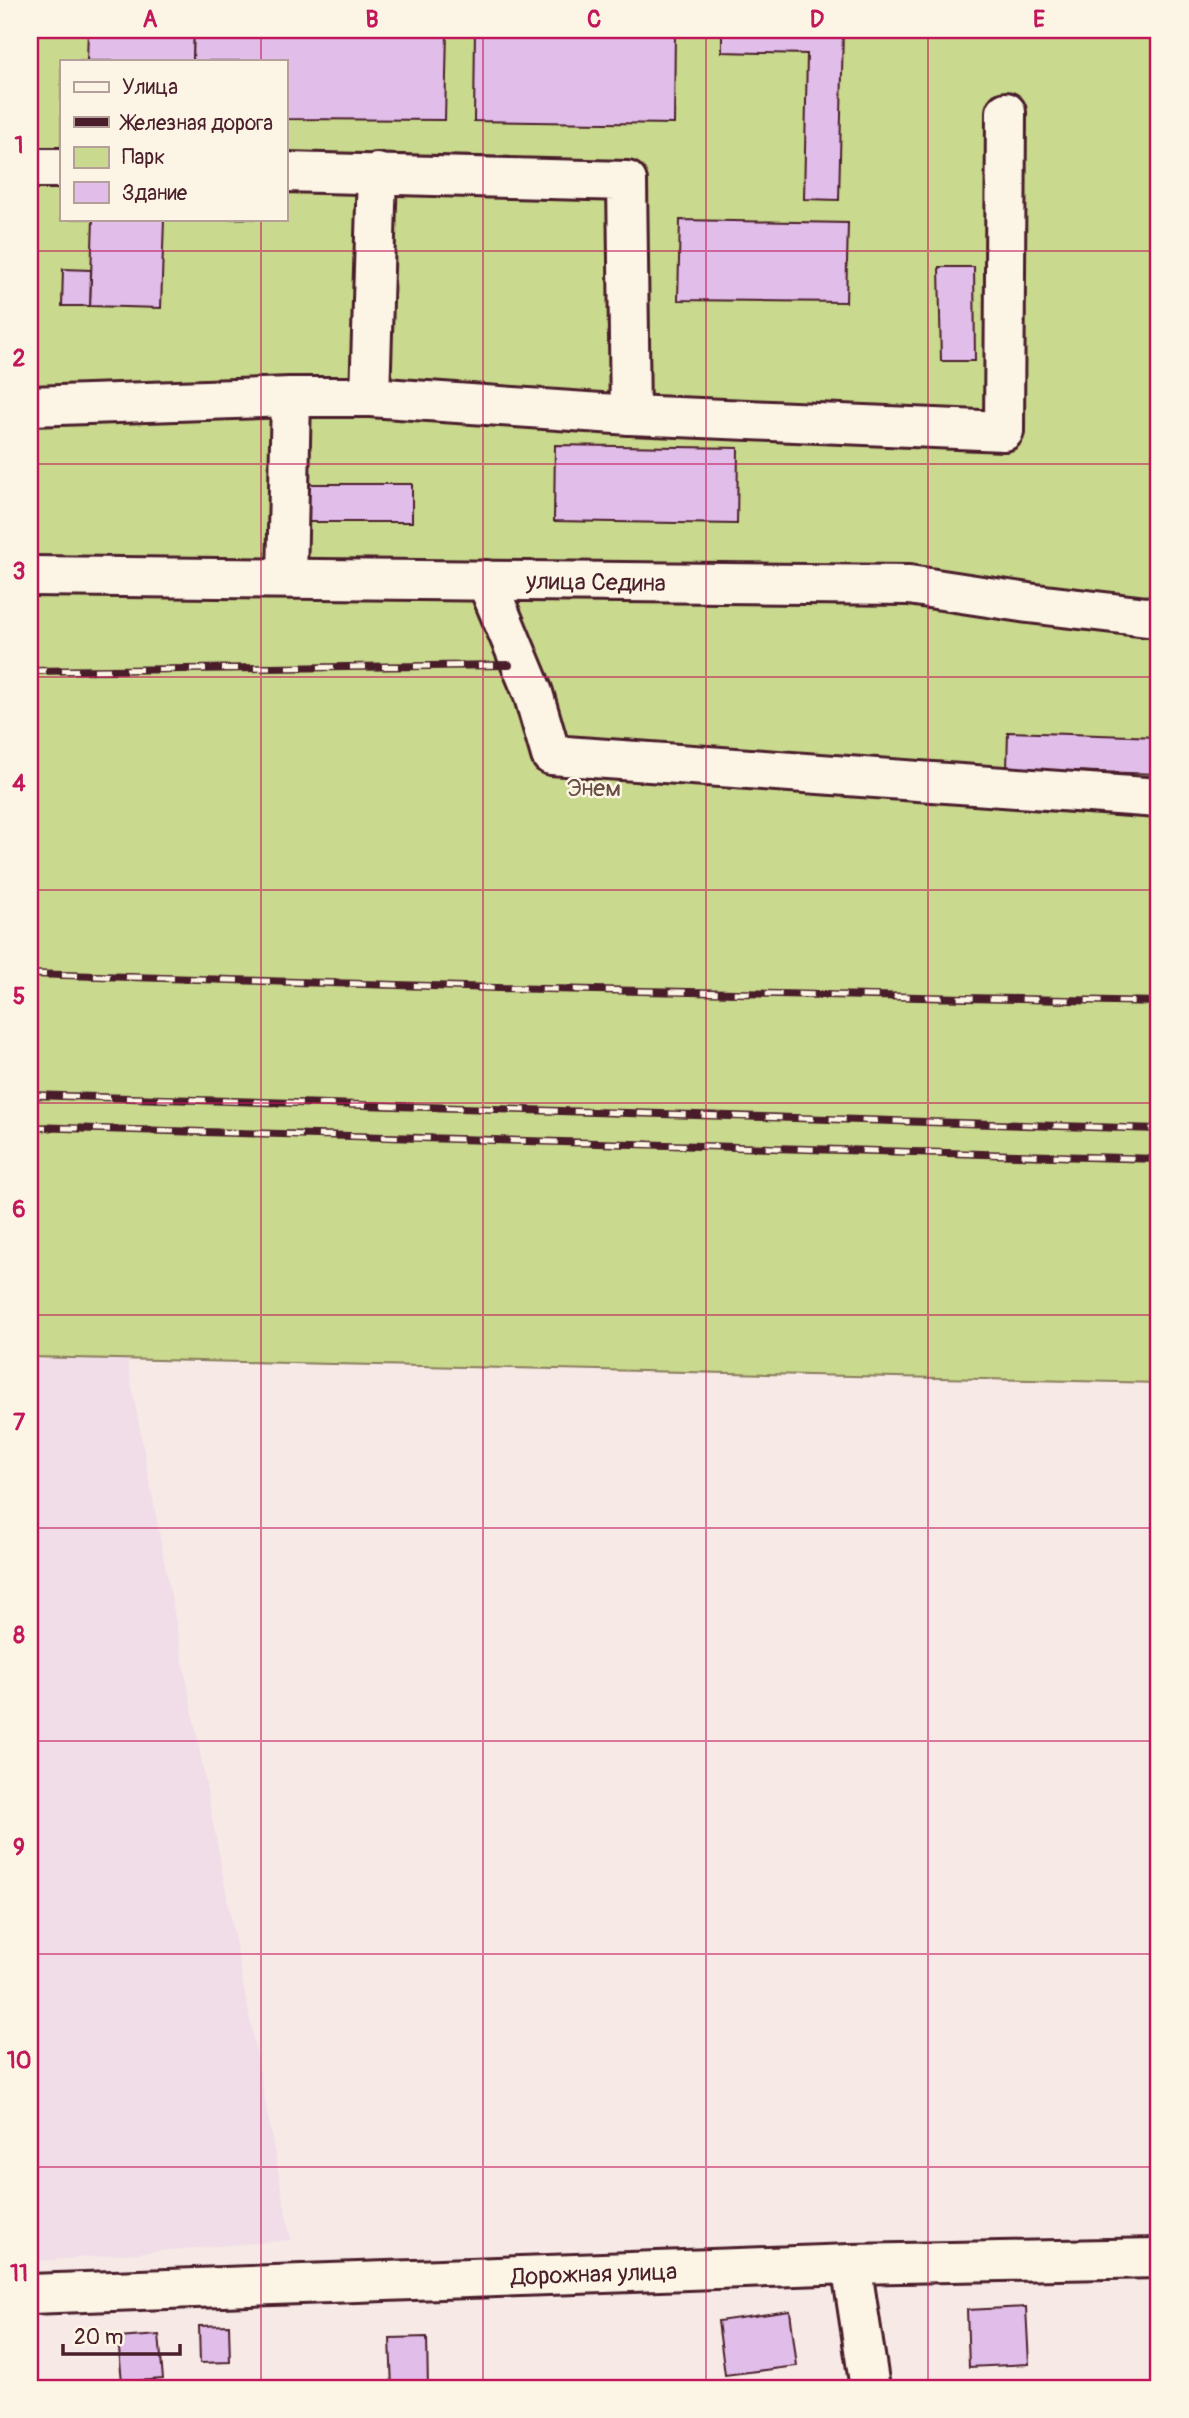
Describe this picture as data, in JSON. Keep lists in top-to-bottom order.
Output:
{
  "streets": {
    "street": ["улица Седина", "Дорожная улица"]
  },
  "parks": ["Энем"],
  "legend": [
    "Улица",
    "Железная дорога",
    "Парк",
    "Здание"
  ],
  "scale_bar": "20 m",
  "grid": {
    "columns": [
      "A",
      "B",
      "C",
      "D",
      "E"
    ],
    "rows": [
      "1",
      "2",
      "3",
      "4",
      "5",
      "6",
      "7",
      "8",
      "9",
      "10",
      "11"
    ]
  }
}
